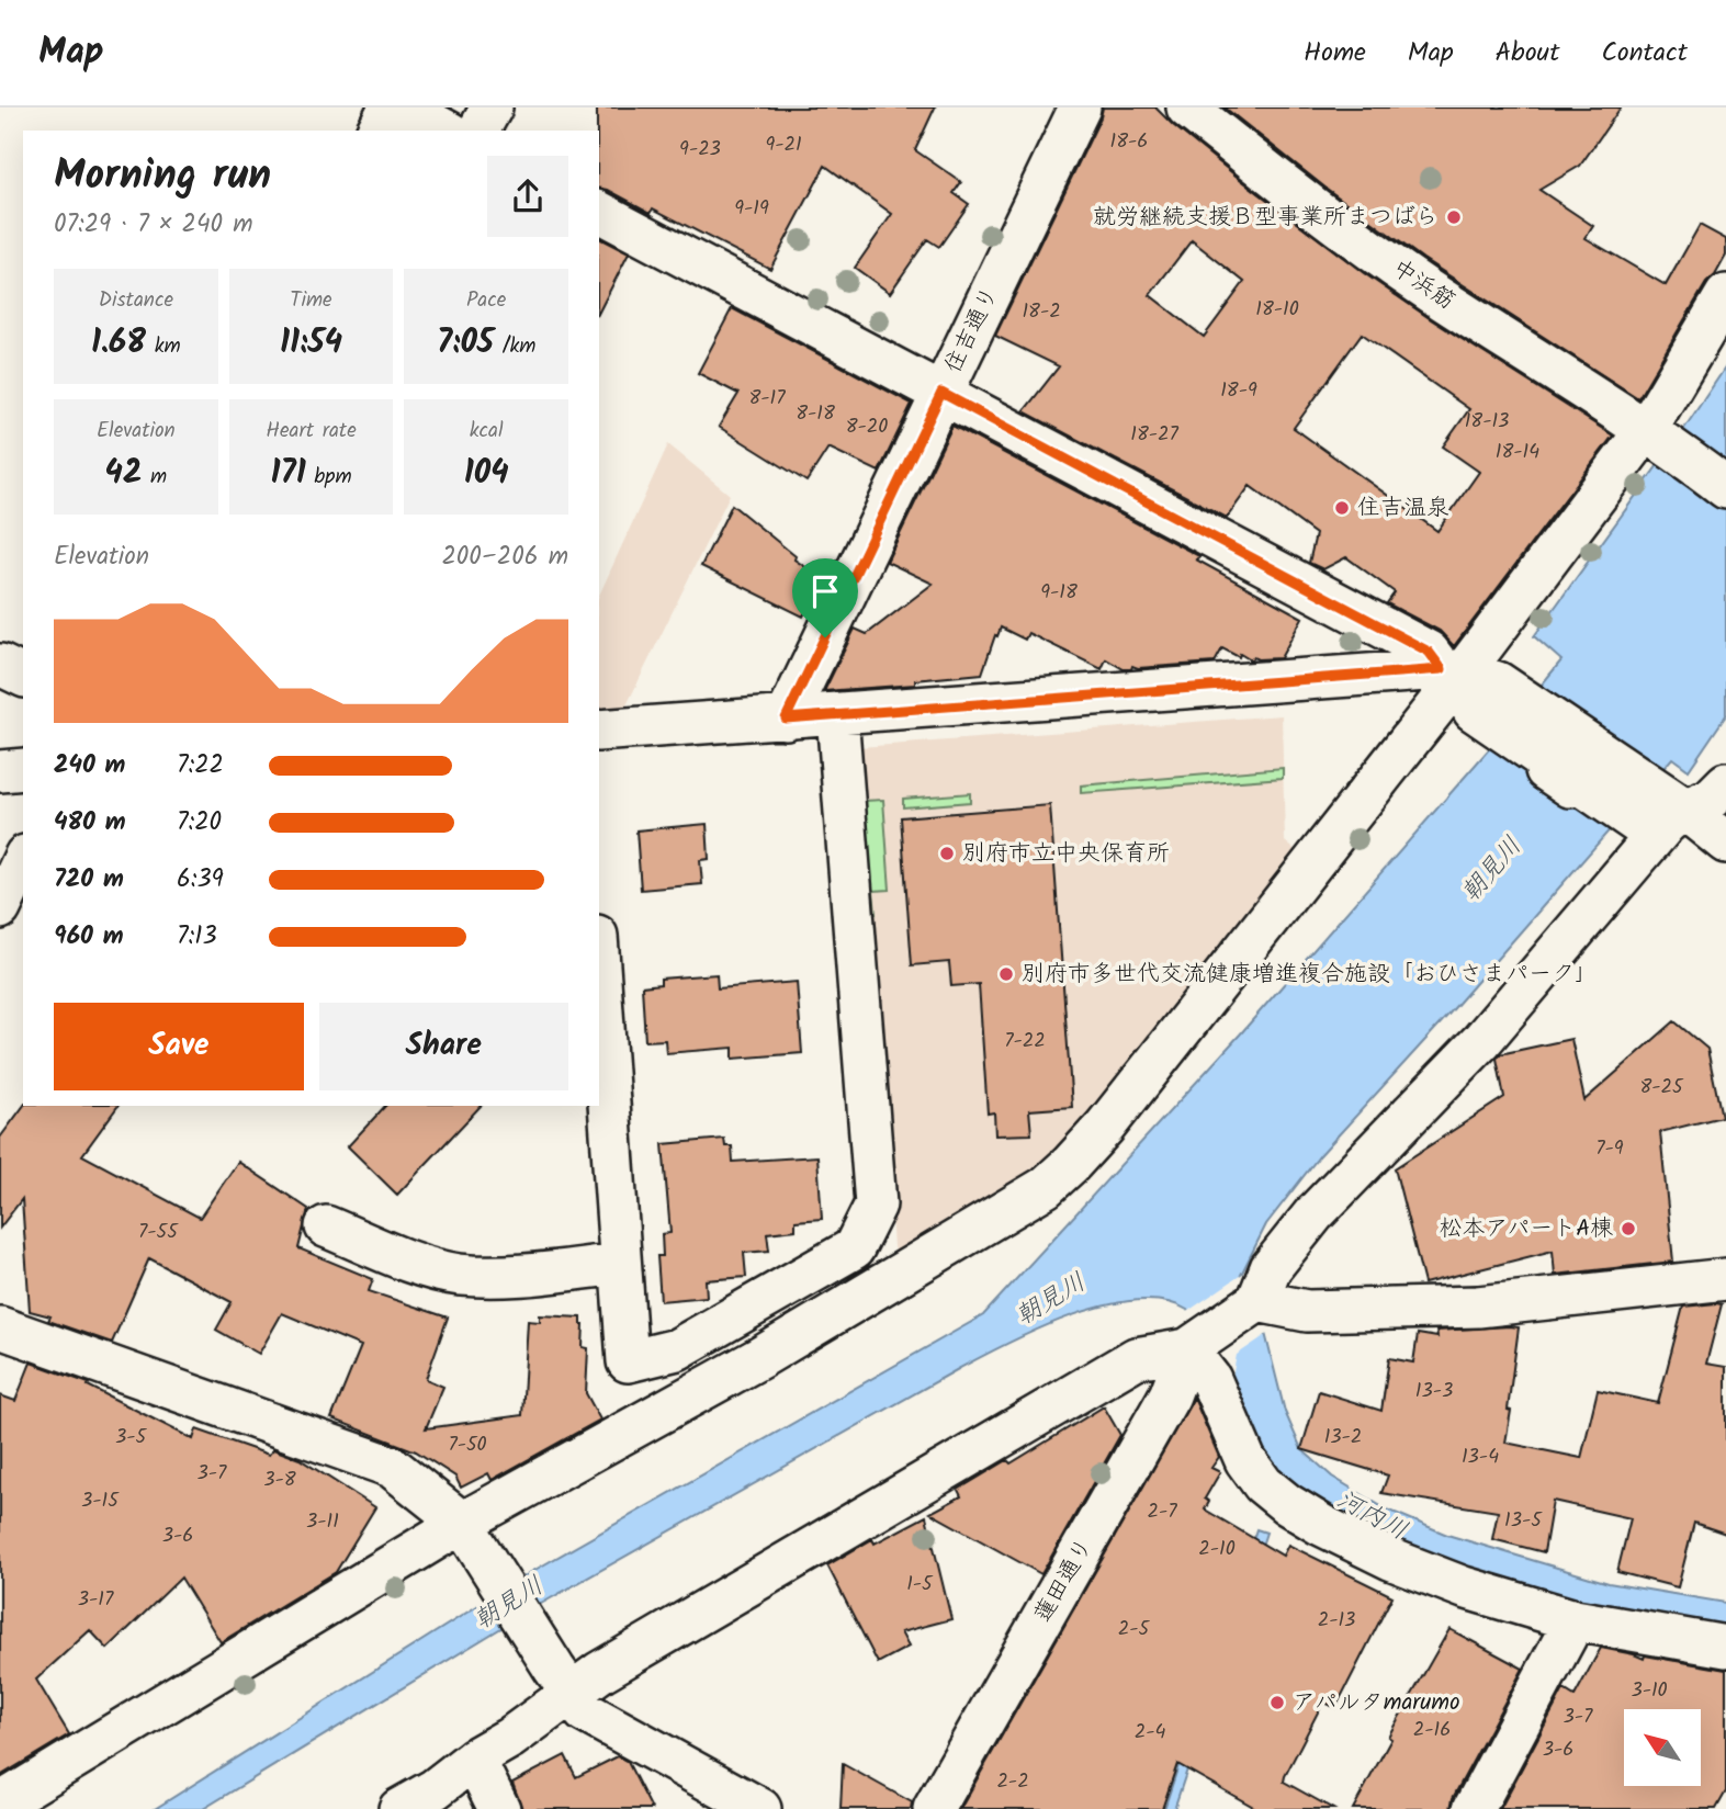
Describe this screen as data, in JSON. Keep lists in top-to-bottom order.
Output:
{
  "streets": {
    "street": ["中浜筋", "住吉通り", "蓮田通り"]
  },
  "water": ["朝見川", "河内川"],
  "places": [
    "就労継続支援Ｂ型事業所まつばら",
    "住吉温泉",
    "別府市立中央保育所",
    "別府市多世代交流健康増進複合施設「おひさまパーク」",
    "松本アパートA棟",
    "アパルタmarumo"
  ],
  "house_numbers": [
    "18-6",
    "9-21",
    "9-23",
    "9-19",
    "18-10",
    "18-2",
    "18-9",
    "8-17",
    "8-18",
    "18-13",
    "8-20",
    "18-27",
    "18-14",
    "9-18",
    "7-22",
    "8-25",
    "7-9",
    "7-55",
    "13-3",
    "3-5",
    "13-2",
    "7-50",
    "13-4",
    "3-7",
    "3-8",
    "3-15",
    "2-7",
    "13-5",
    "3-11",
    "3-6",
    "2-10",
    "1-5",
    "3-17",
    "2-13",
    "2-5",
    "3-10",
    "3-7",
    "2-16",
    "2-4",
    "3-6",
    "2-2"
  ],
  "north": "top left",
  "page": {
    "header": "Map",
    "nav": [
      "Home",
      "Map",
      "About",
      "Contact"
    ],
    "heading": ["Morning run", "07:29 · 7 × 240 m"],
    "stats": [
      ["Distance", "1.68 km"],
      ["Time", "11:54"],
      ["Pace", "7:05 /km"],
      ["Elevation", "42 m"],
      ["Heart rate", "171 bpm"],
      ["kcal", "104"]
    ],
    "chart": ["Elevation", "200–206 m"],
    "list": [
      {
        "name": "240 m",
        "note": "7:22"
      },
      {
        "name": "480 m",
        "note": "7:20"
      },
      {
        "name": "720 m",
        "note": "6:39"
      },
      {
        "name": "960 m",
        "note": "7:13"
      }
    ],
    "buttons": ["Save", "Share"]
  }
}
